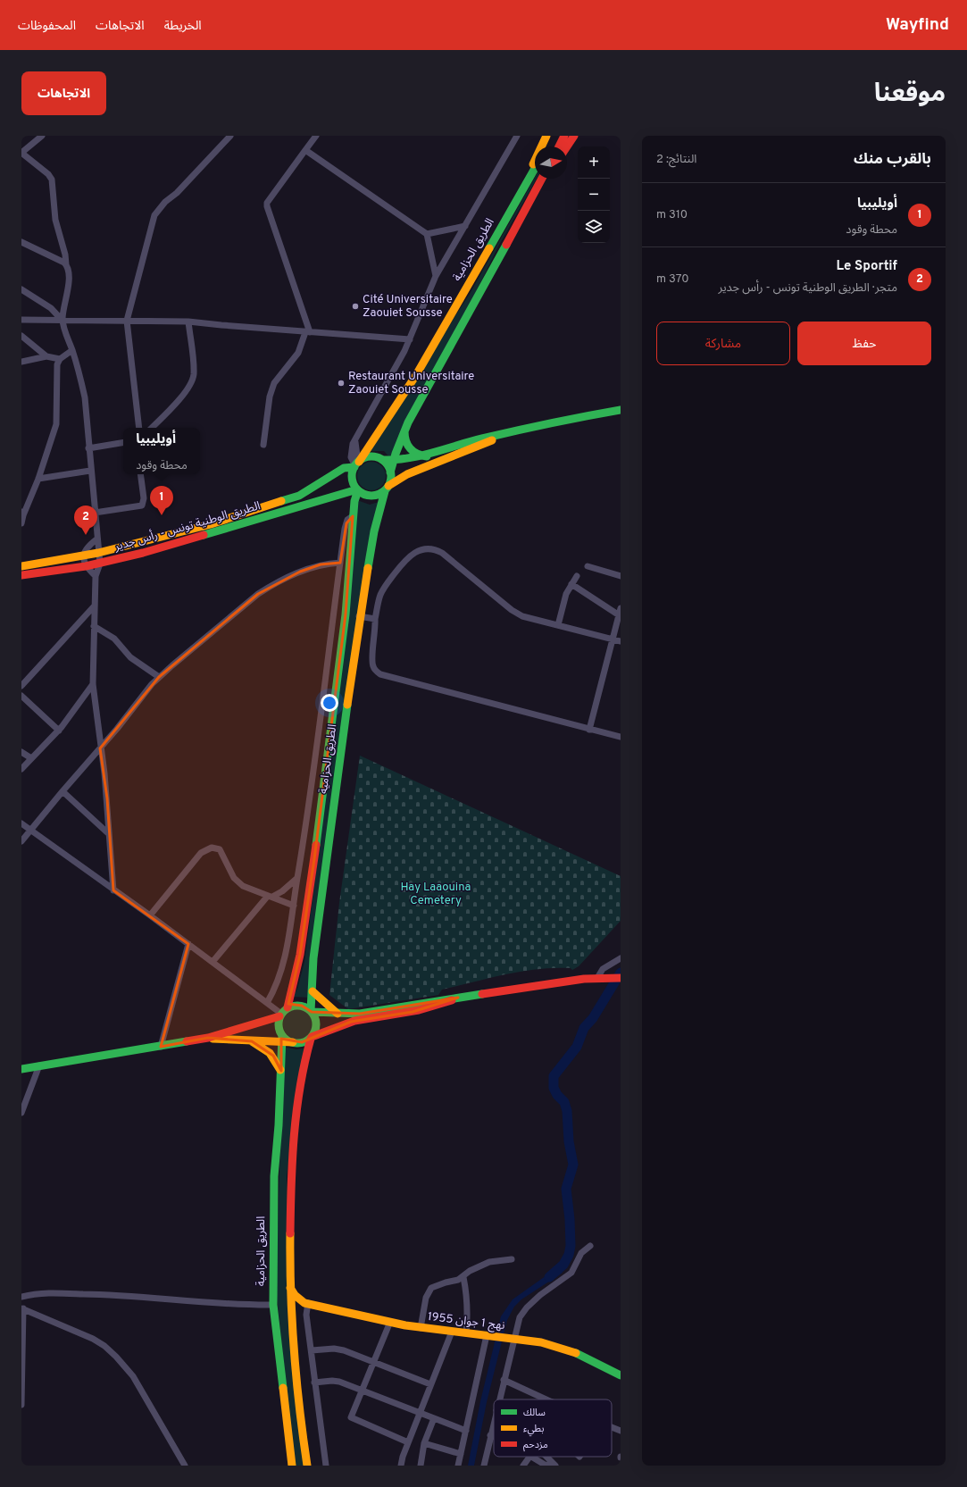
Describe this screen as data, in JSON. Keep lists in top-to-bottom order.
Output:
{
  "streets": {
    "main road": ["الطريق الحزامية", "الطريق الوطنية تونس - رأس جدير", "نهج 1 جوان 1955"]
  },
  "crossings": [
    ["الطريق الحزامية", "الطريق الوطنية تونس - رأس جدير"]
  ],
  "parks": ["Hay Laaouina Cemetery"],
  "places": ["Cité Universitaire Zaouiet Sousse", "Restaurant Universitaire Zaouiet Sousse"],
  "legend": ["سالك", "بطيء", "مزدحم"],
  "north": "right",
  "page": {
    "header": "Wayfind",
    "nav": ["الخريطة", "الاتجاهات", "المحفوظات"],
    "title": "موقعنا",
    "buttons": [
      "الاتجاهات",
      ["حفظ", "مشاركة"]
    ],
    "heading": ["بالقرب منك", "النتائج: 2"],
    "map_buttons": ["+", "−"],
    "list": [
      {
        "mark": "1",
        "name": "أويليبيا",
        "note": "محطة وقود",
        "value": "310 m"
      },
      {
        "mark": "2",
        "name": "Le Sportif",
        "note": "متجر · الطريق الوطنية تونس - رأس جدير",
        "value": "370 m"
      }
    ],
    "popup": ["أويليبيا", "محطة وقود"],
    "pins": ["1", "2"]
  }
}
